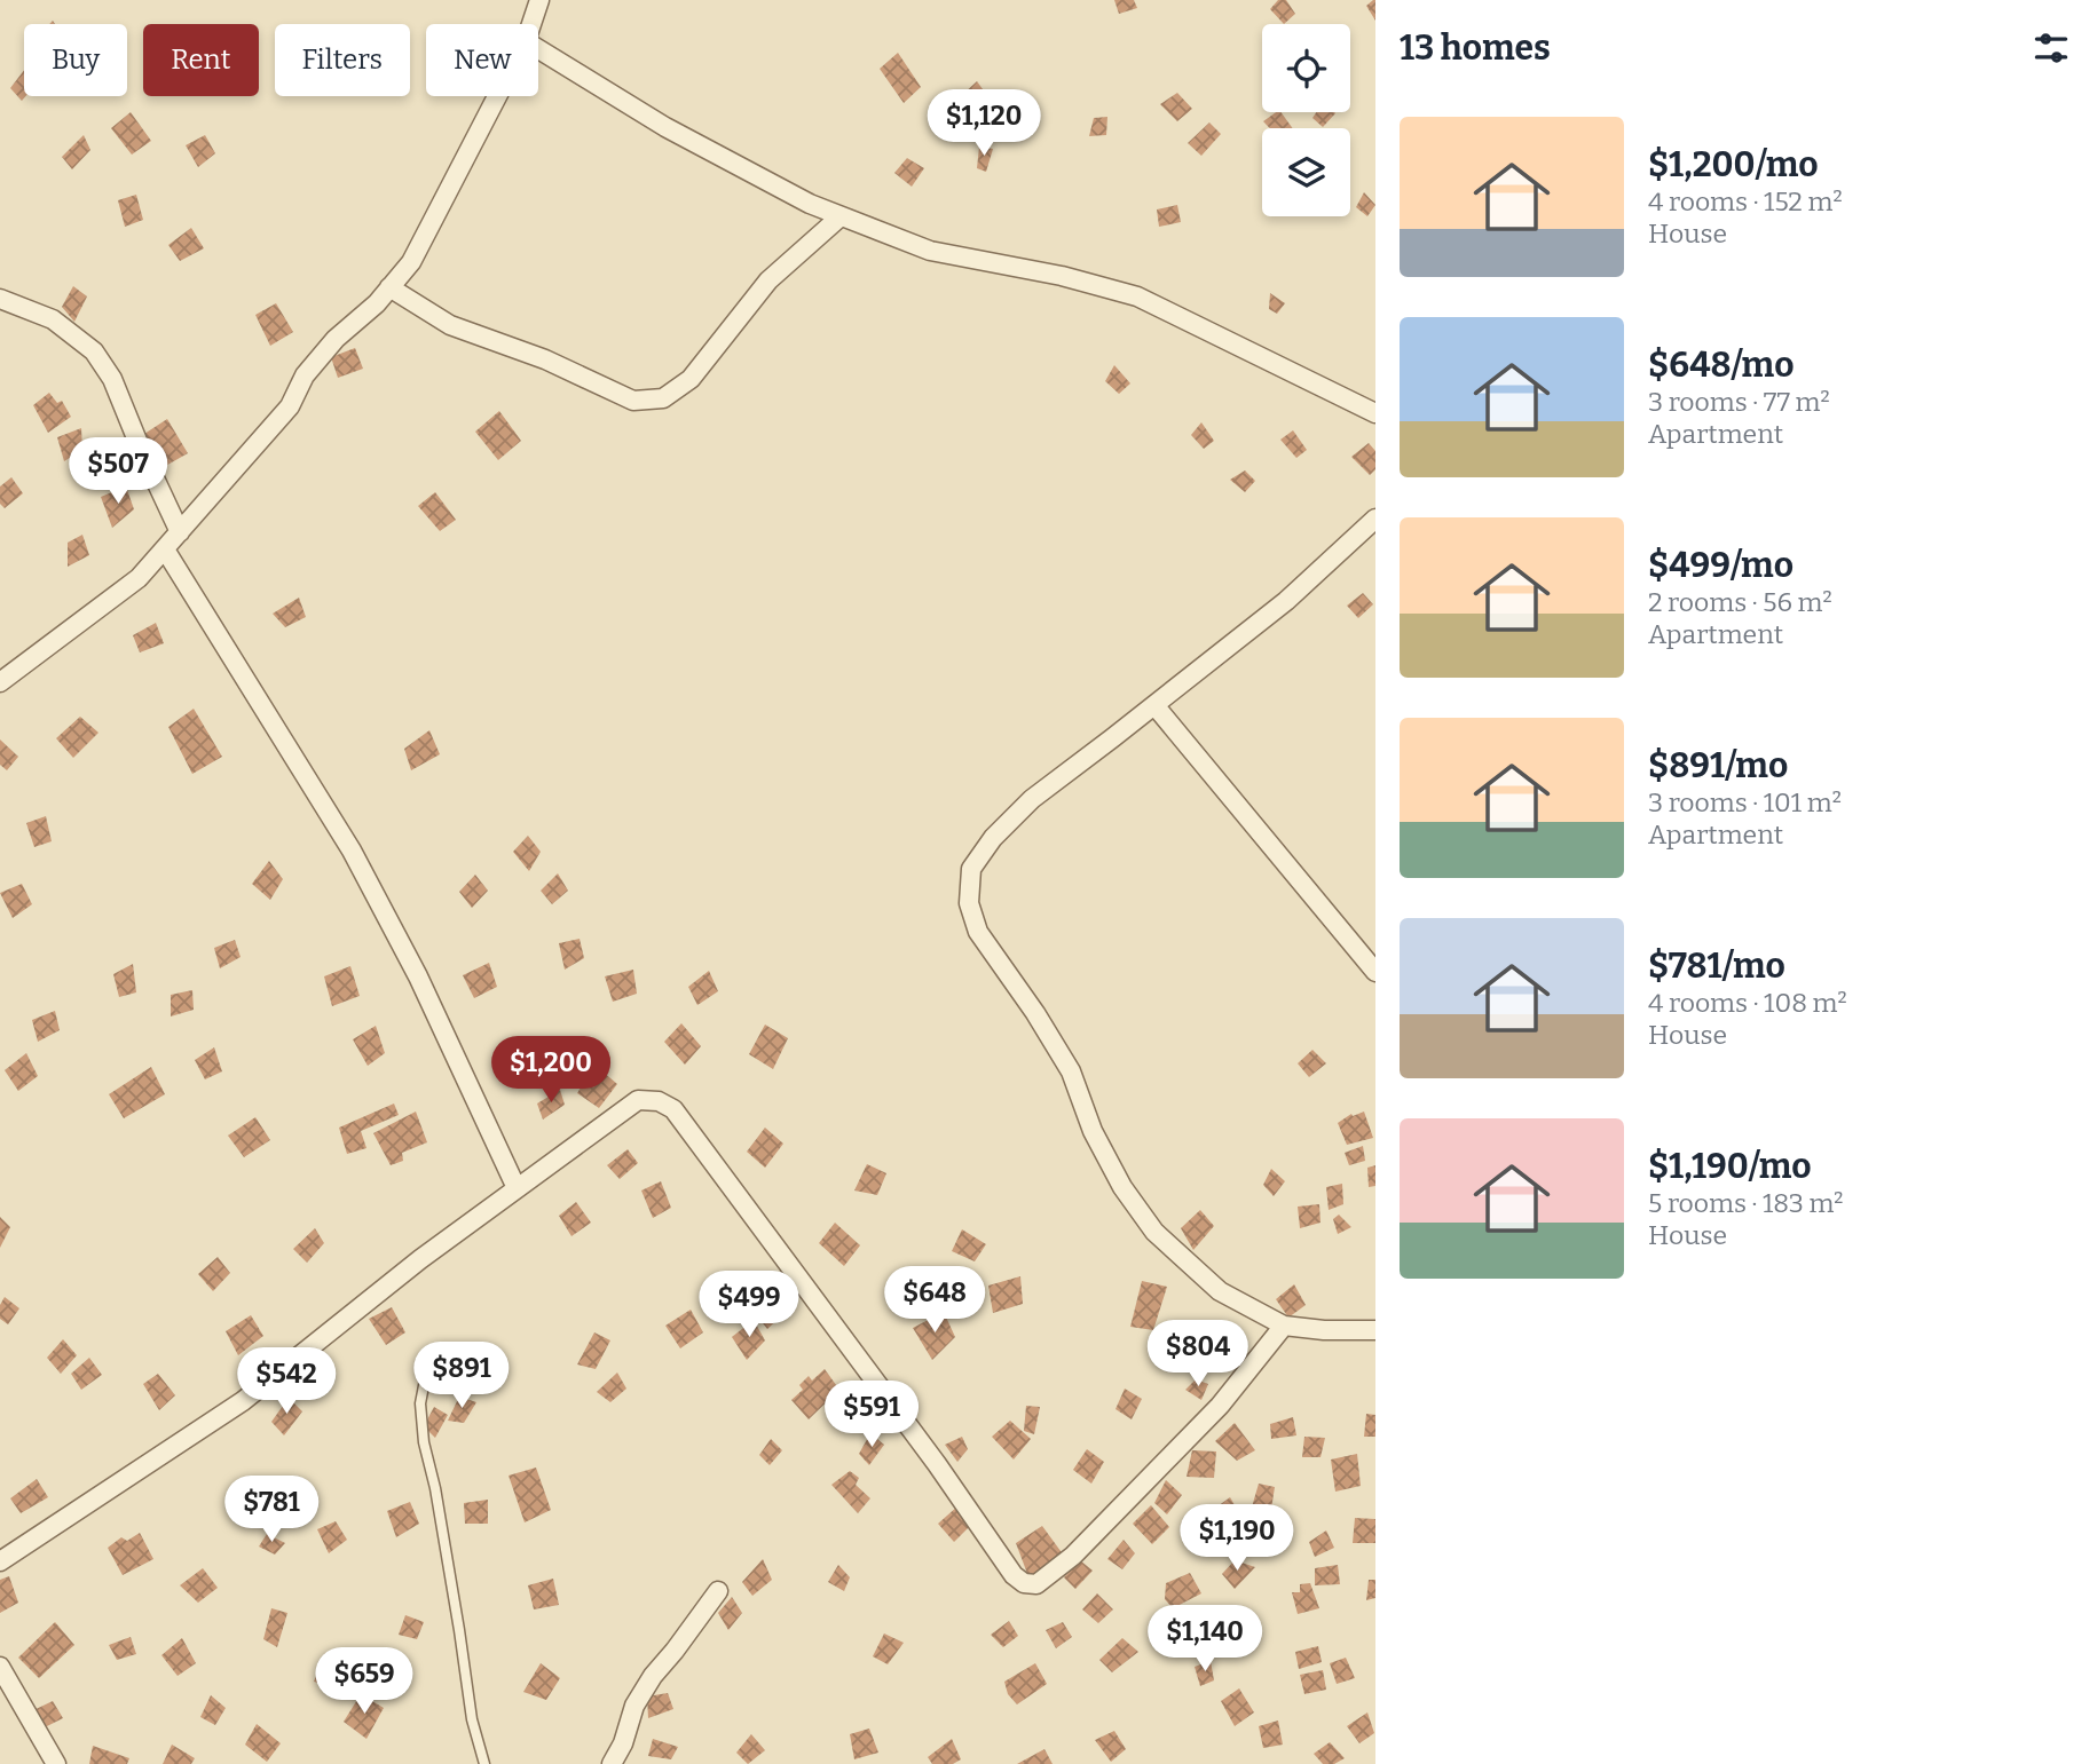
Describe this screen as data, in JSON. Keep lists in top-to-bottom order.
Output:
{
  "page": {
    "heading": "13 homes",
    "chip": [
      "Buy",
      "Rent",
      "Filters",
      "New"
    ],
    "price": [
      "$1,120",
      "$507",
      "$1,200",
      "$648",
      "$499",
      "$804",
      "$891",
      "$542",
      "$591",
      "$781",
      "$1,190",
      "$1,140",
      "$659"
    ],
    "list": [
      {
        "name": "$1,200/mo",
        "note": "4 rooms · 152 m² · House"
      },
      {
        "name": "$648/mo",
        "note": "3 rooms · 77 m² · Apartment"
      },
      {
        "name": "$499/mo",
        "note": "2 rooms · 56 m² · Apartment"
      },
      {
        "name": "$891/mo",
        "note": "3 rooms · 101 m² · Apartment"
      },
      {
        "name": "$781/mo",
        "note": "4 rooms · 108 m² · House"
      },
      {
        "name": "$1,190/mo",
        "note": "5 rooms · 183 m² · House"
      }
    ]
  }
}
